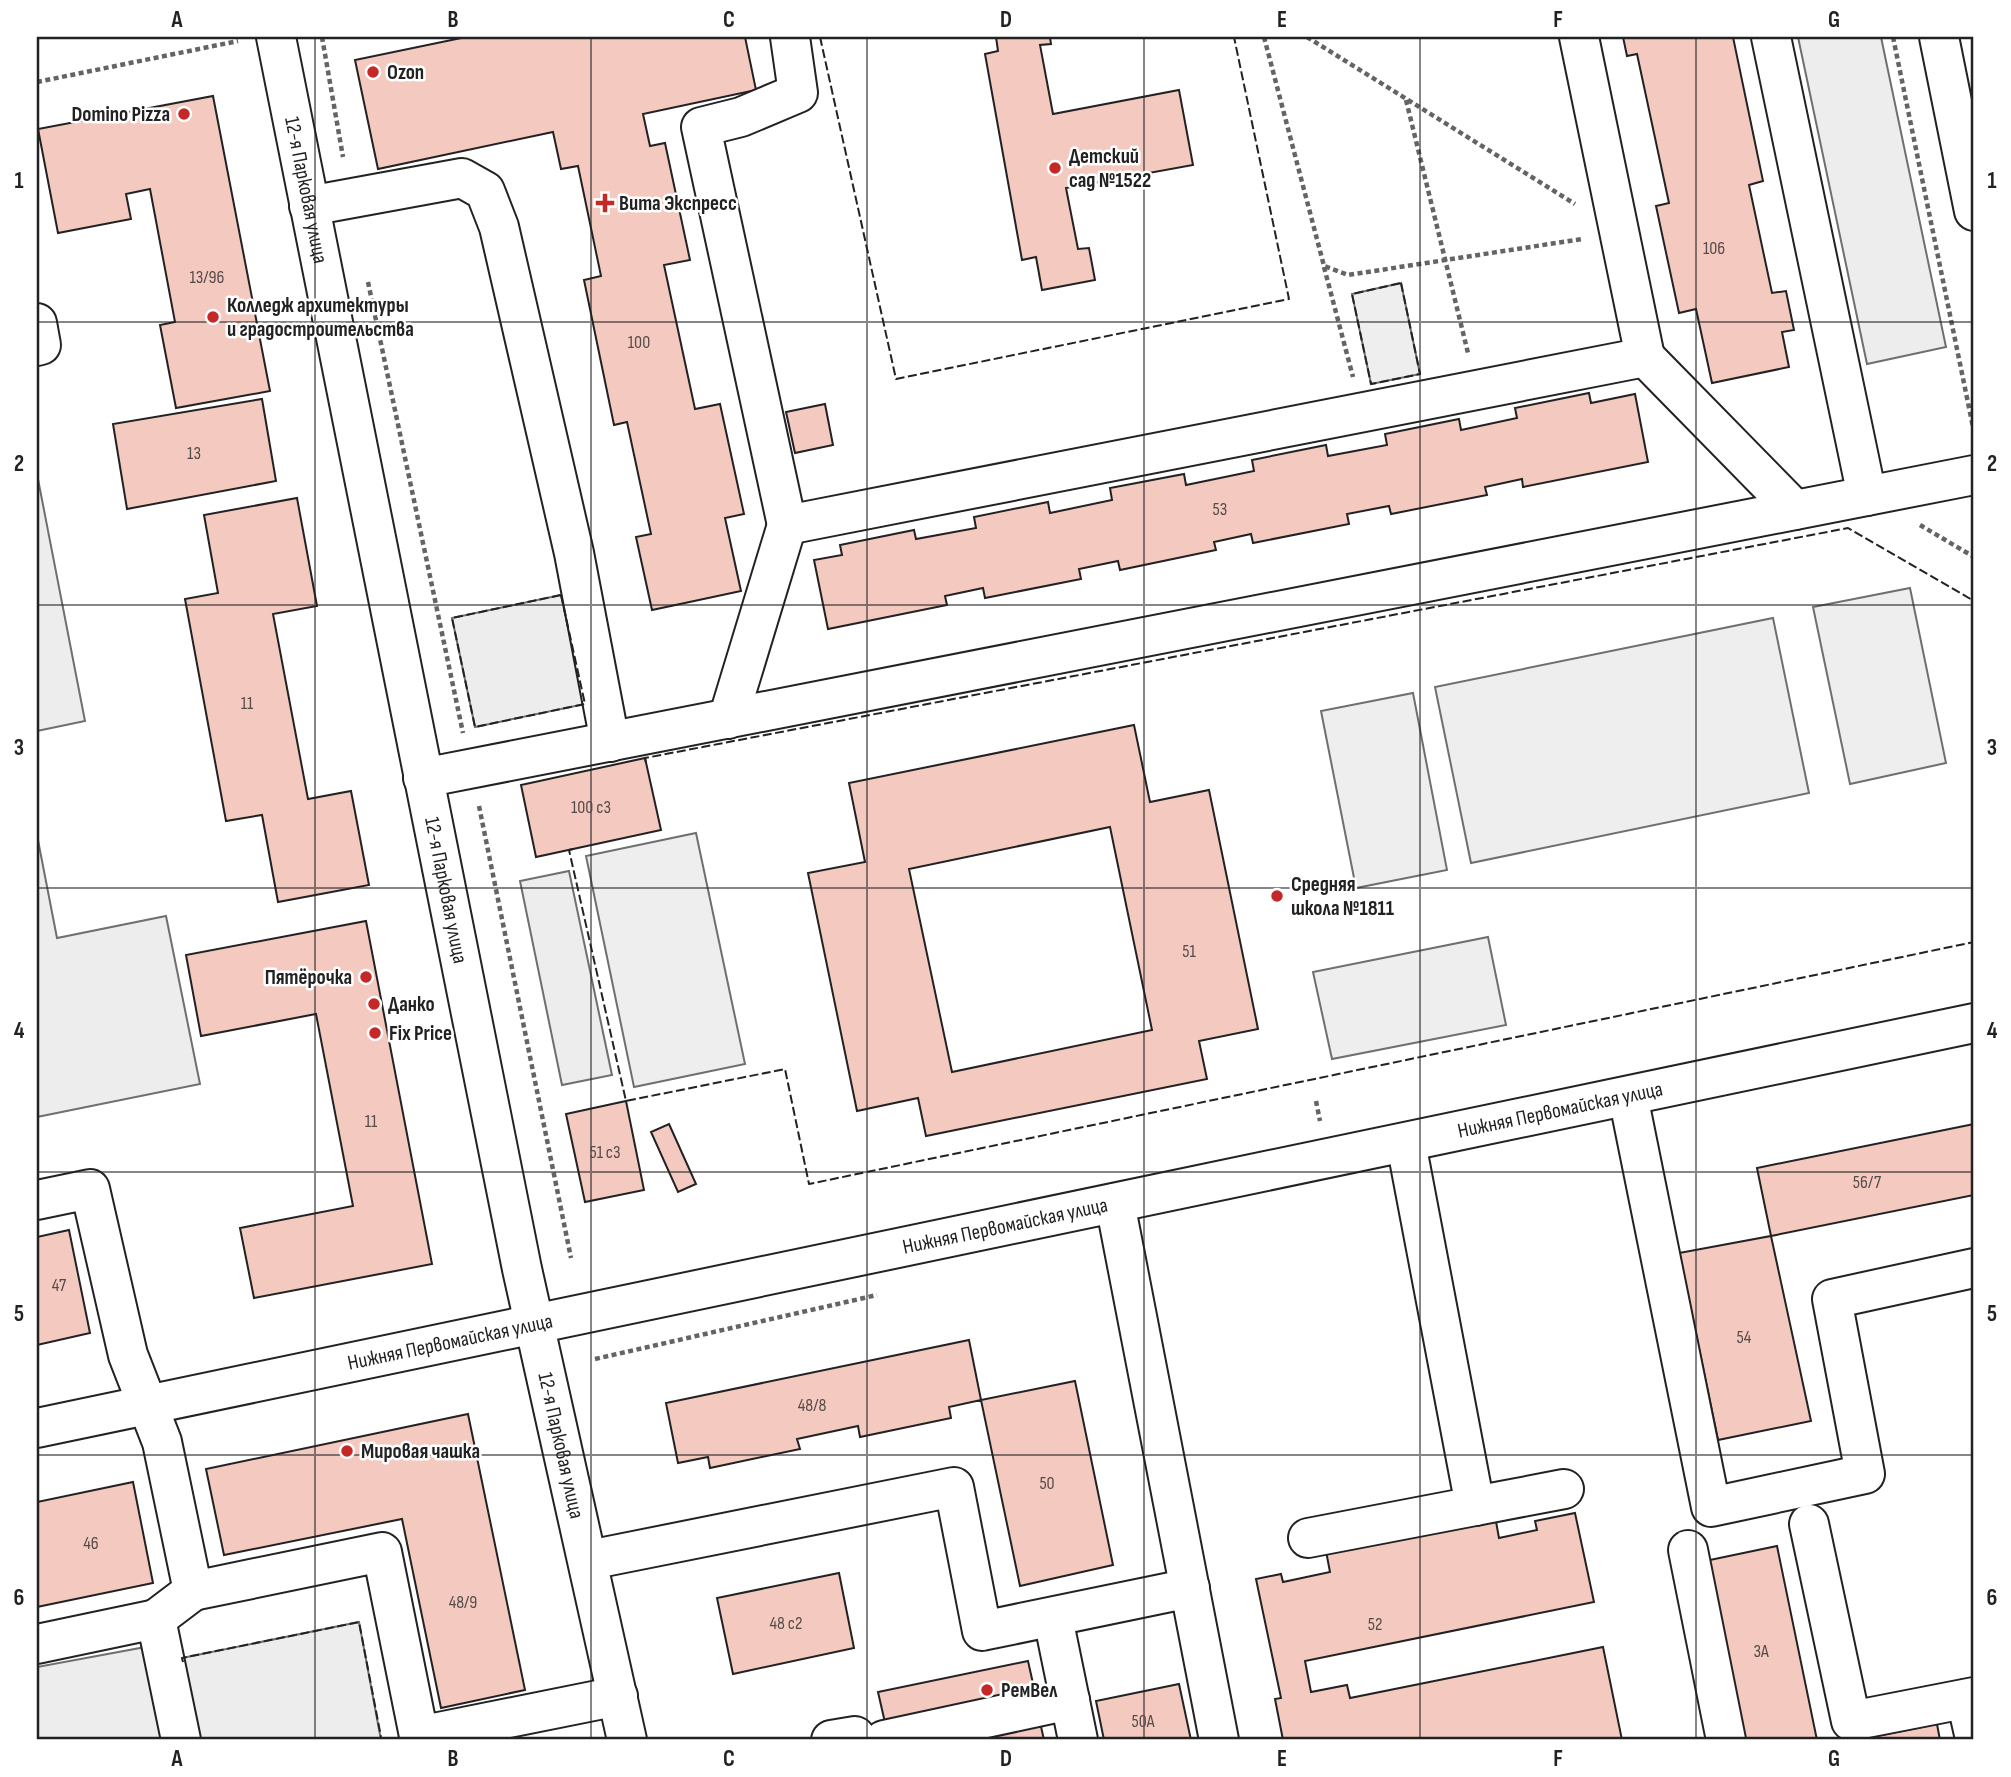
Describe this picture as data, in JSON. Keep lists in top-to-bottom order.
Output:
{
  "streets": {
    "street": ["12-я Парковая улица", "Нижняя Первомайская улица"]
  },
  "crossings": [
    ["12-я Парковая улица", "Нижняя Первомайская улица"]
  ],
  "places": {
    "other": [
      "Ozon",
      "Domino Pizza",
      "Детский сад №1522",
      "Колледж архитектуры и градостроительства",
      "Средняя школа №1811",
      "Пятёрочка",
      "Данко",
      "Fix Price",
      "Мировая чашка",
      "РемВел"
    ],
    "health": ["Вита Экспресс"]
  },
  "house_numbers": [
    "106",
    "13/96",
    "100",
    "13",
    "53",
    "11",
    "100 с3",
    "51",
    "11",
    "51 с3",
    "56/7",
    "47",
    "54",
    "48/8",
    "50",
    "46",
    "48/9",
    "48 с2",
    "52",
    "3А",
    "50А"
  ],
  "grid": {
    "columns": [
      "A",
      "B",
      "C",
      "D",
      "E",
      "F",
      "G"
    ],
    "rows": [
      "1",
      "2",
      "3",
      "4",
      "5",
      "6"
    ]
  }
}
